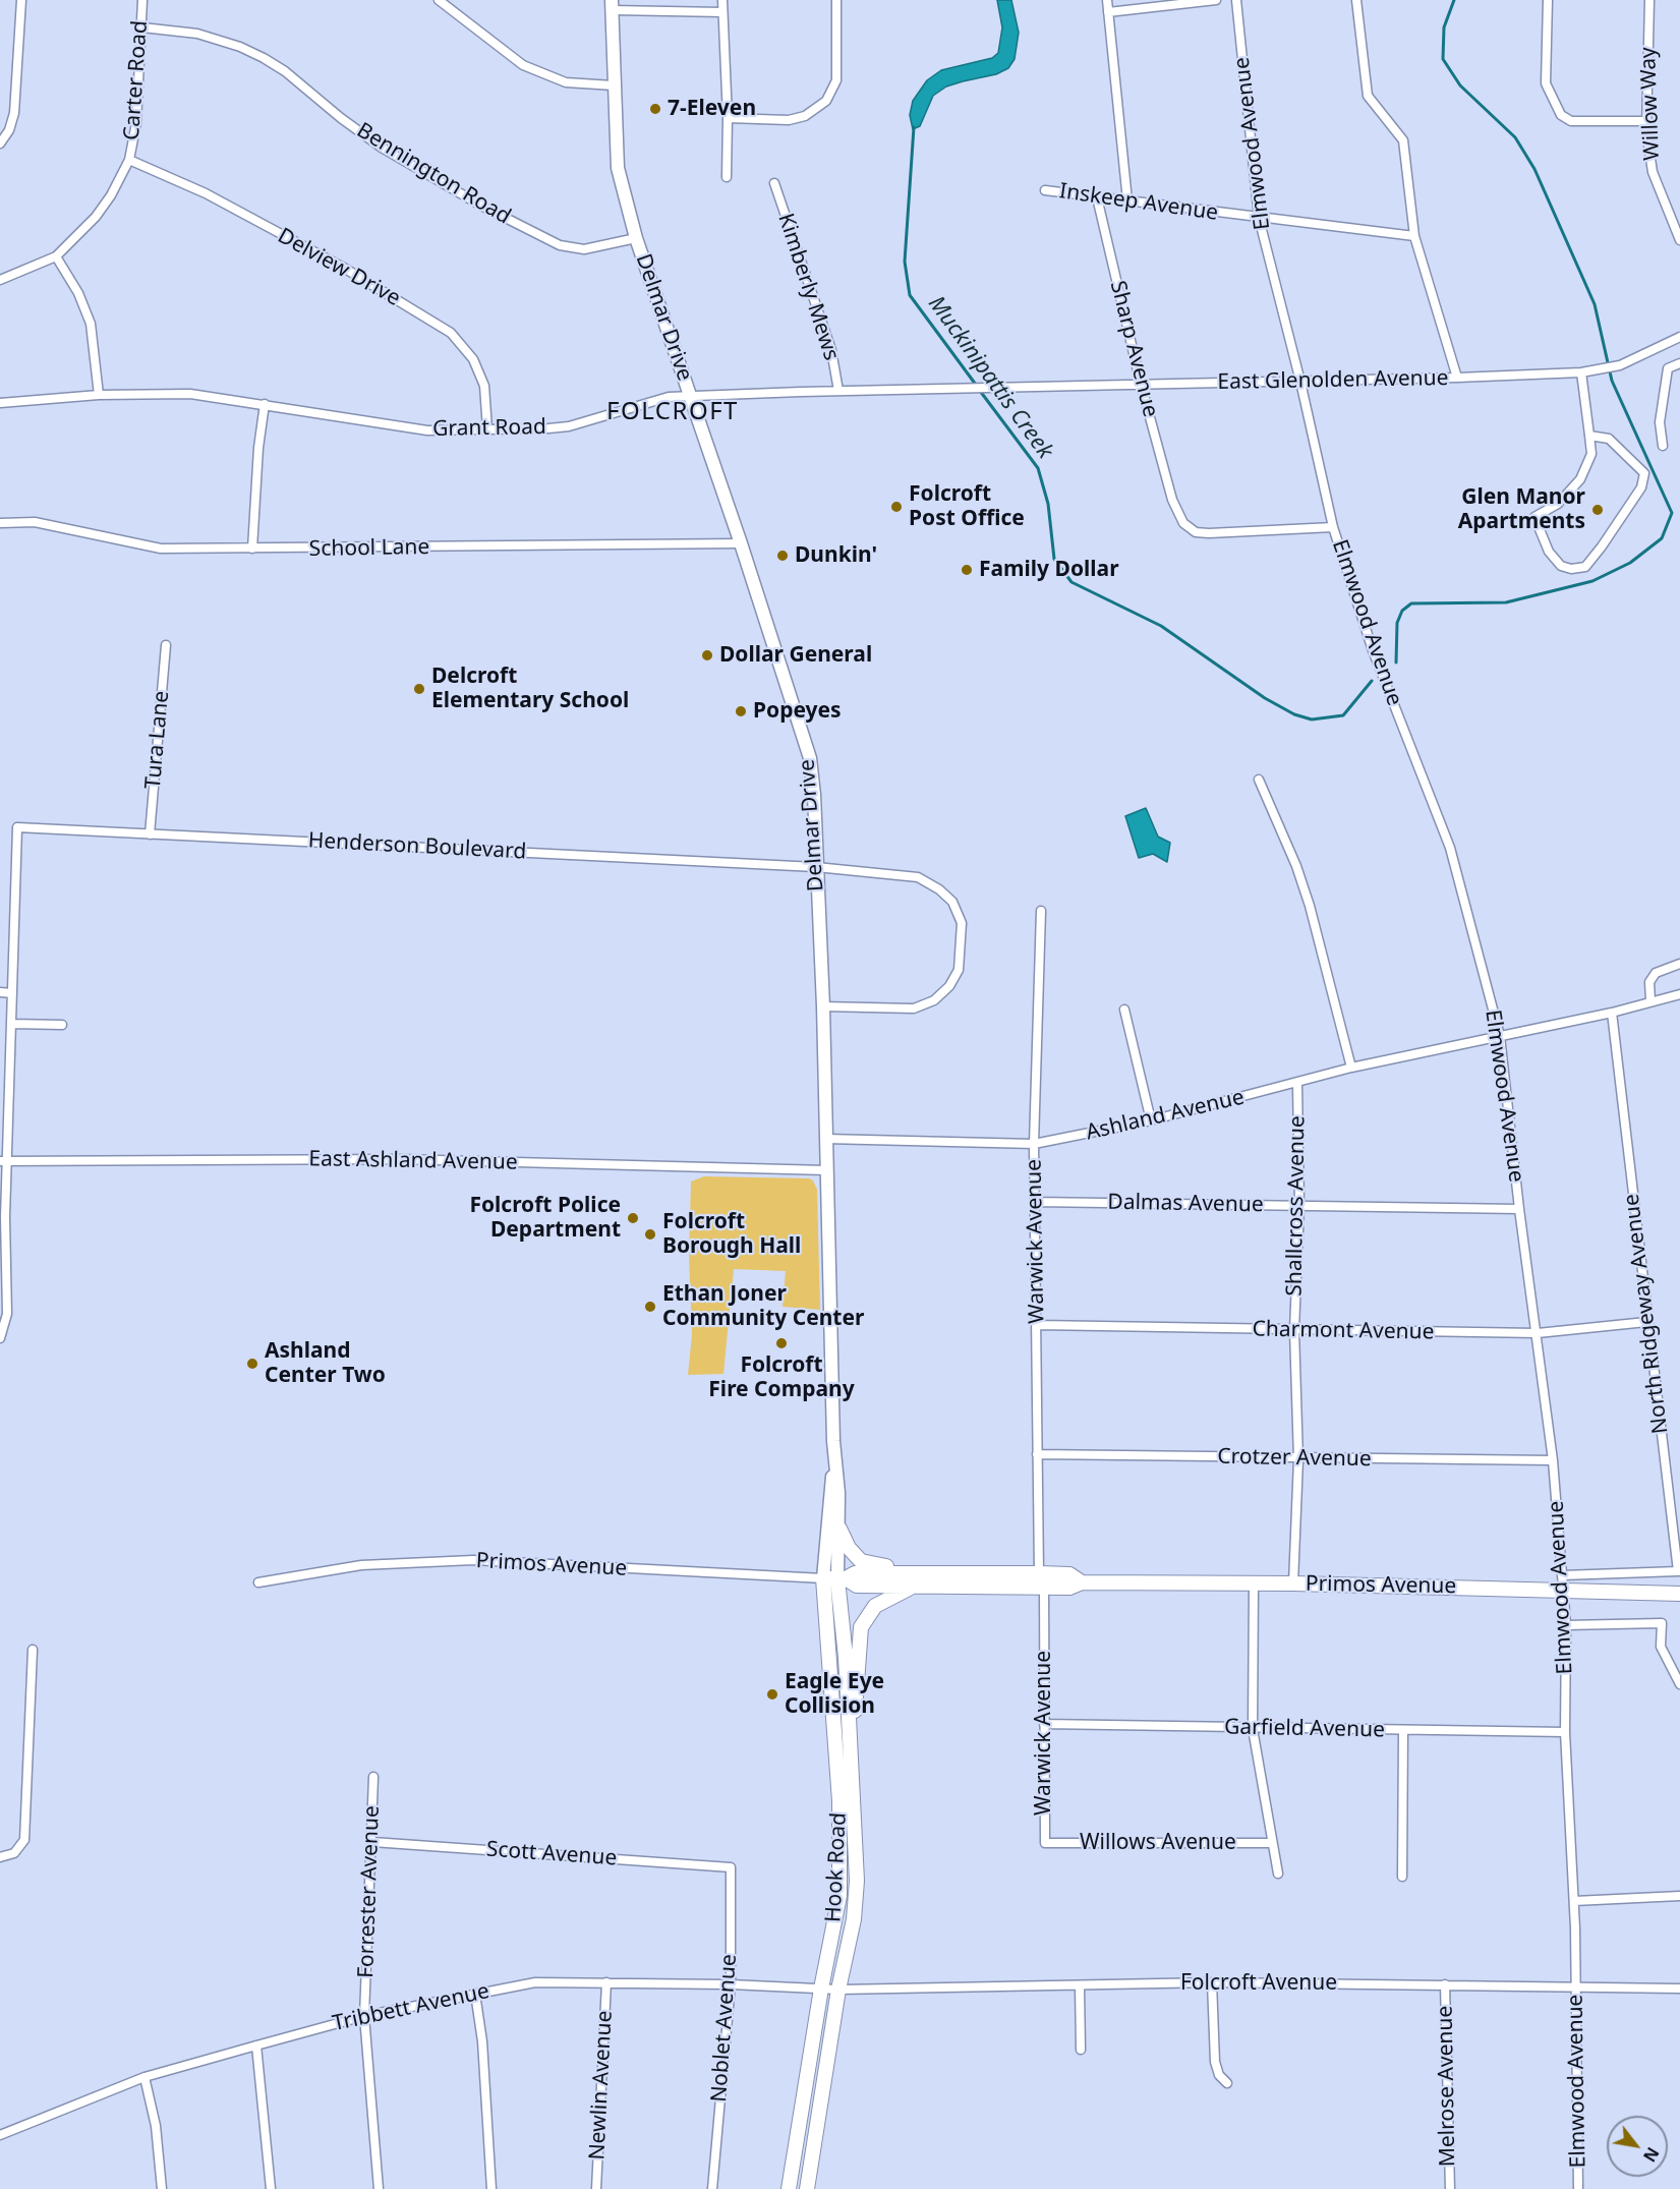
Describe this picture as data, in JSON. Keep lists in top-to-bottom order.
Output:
{
  "streets": {
    "main road": ["Primos Avenue", "Hook Road"],
    "street": [
      "Carter Road",
      "Willow Way",
      "Elmwood Avenue",
      "Bennington Road",
      "Inskeep Avenue",
      "Delview Drive",
      "Kimberly Mews",
      "Delmar Drive",
      "Sharp Avenue",
      "East Glenolden Avenue",
      "Grant Road",
      "School Lane",
      "Tura Lane",
      "Henderson Boulevard",
      "Ashland Avenue",
      "East Ashland Avenue",
      "Dalmas Avenue",
      "Shallcross Avenue",
      "Warwick Avenue",
      "North Ridgeway Avenue",
      "Charmont Avenue",
      "Crotzer Avenue",
      "Garfield Avenue",
      "Willows Avenue",
      "Scott Avenue",
      "Forrester Avenue",
      "Folcroft Avenue",
      "Tribbett Avenue",
      "Noblet Avenue",
      "Newlin Avenue",
      "Melrose Avenue"
    ]
  },
  "crossings": [
    ["Carter Road", "Bennington Road"],
    ["Carter Road", "Delview Drive"],
    ["Elmwood Avenue", "Inskeep Avenue"],
    ["Elmwood Avenue", "Sharp Avenue"],
    ["Elmwood Avenue", "East Glenolden Avenue"],
    ["Elmwood Avenue", "Ashland Avenue"],
    ["Elmwood Avenue", "Dalmas Avenue"],
    ["Elmwood Avenue", "North Ridgeway Avenue"],
    ["Elmwood Avenue", "Charmont Avenue"],
    ["Elmwood Avenue", "Crotzer Avenue"],
    ["Elmwood Avenue", "Primos Avenue"],
    ["Elmwood Avenue", "Garfield Avenue"],
    ["Elmwood Avenue", "Folcroft Avenue"],
    ["Bennington Road", "Delmar Drive"],
    ["Inskeep Avenue", "Sharp Avenue"],
    ["Delview Drive", "Grant Road"],
    ["Kimberly Mews", "Grant Road"],
    ["Delmar Drive", "Grant Road"],
    ["Delmar Drive", "School Lane"],
    ["Delmar Drive", "Henderson Boulevard"],
    ["Delmar Drive", "Ashland Avenue"],
    ["Delmar Drive", "East Ashland Avenue"],
    ["Delmar Drive", "Primos Avenue"],
    ["Delmar Drive", "Hook Road"],
    ["Sharp Avenue", "East Glenolden Avenue"],
    ["East Glenolden Avenue", "Grant Road"],
    ["Tura Lane", "Henderson Boulevard"],
    ["Ashland Avenue", "Shallcross Avenue"],
    ["Ashland Avenue", "Warwick Avenue"],
    ["Dalmas Avenue", "Shallcross Avenue"],
    ["Dalmas Avenue", "Warwick Avenue"],
    ["Shallcross Avenue", "Charmont Avenue"],
    ["Shallcross Avenue", "Crotzer Avenue"],
    ["Shallcross Avenue", "Primos Avenue"],
    ["Warwick Avenue", "Charmont Avenue"],
    ["Warwick Avenue", "Crotzer Avenue"],
    ["Warwick Avenue", "Primos Avenue"],
    ["Warwick Avenue", "Garfield Avenue"],
    ["Warwick Avenue", "Willows Avenue"],
    ["North Ridgeway Avenue", "Charmont Avenue"],
    ["North Ridgeway Avenue", "Primos Avenue"],
    ["Primos Avenue", "Hook Road"],
    ["Scott Avenue", "Forrester Avenue"],
    ["Scott Avenue", "Noblet Avenue"],
    ["Hook Road", "Folcroft Avenue"],
    ["Hook Road", "Tribbett Avenue"],
    ["Forrester Avenue", "Tribbett Avenue"],
    ["Folcroft Avenue", "Tribbett Avenue"],
    ["Folcroft Avenue", "Melrose Avenue"],
    ["Tribbett Avenue", "Noblet Avenue"],
    ["Tribbett Avenue", "Newlin Avenue"]
  ],
  "districts": ["FOLCROFT"],
  "water": ["Muckinipattis Creek"],
  "places": [
    "7-Eleven",
    "Folcroft Post Office",
    "Glen Manor Apartments",
    "Dunkin'",
    "Family Dollar",
    "Dollar General",
    "Delcroft Elementary School",
    "Popeyes",
    "Folcroft Police Department",
    "Folcroft Borough Hall",
    "Ethan Joner Community Center",
    "Folcroft Fire Company",
    "Ashland Center Two",
    "Eagle Eye Collision"
  ],
  "north": "bottom right"
}
